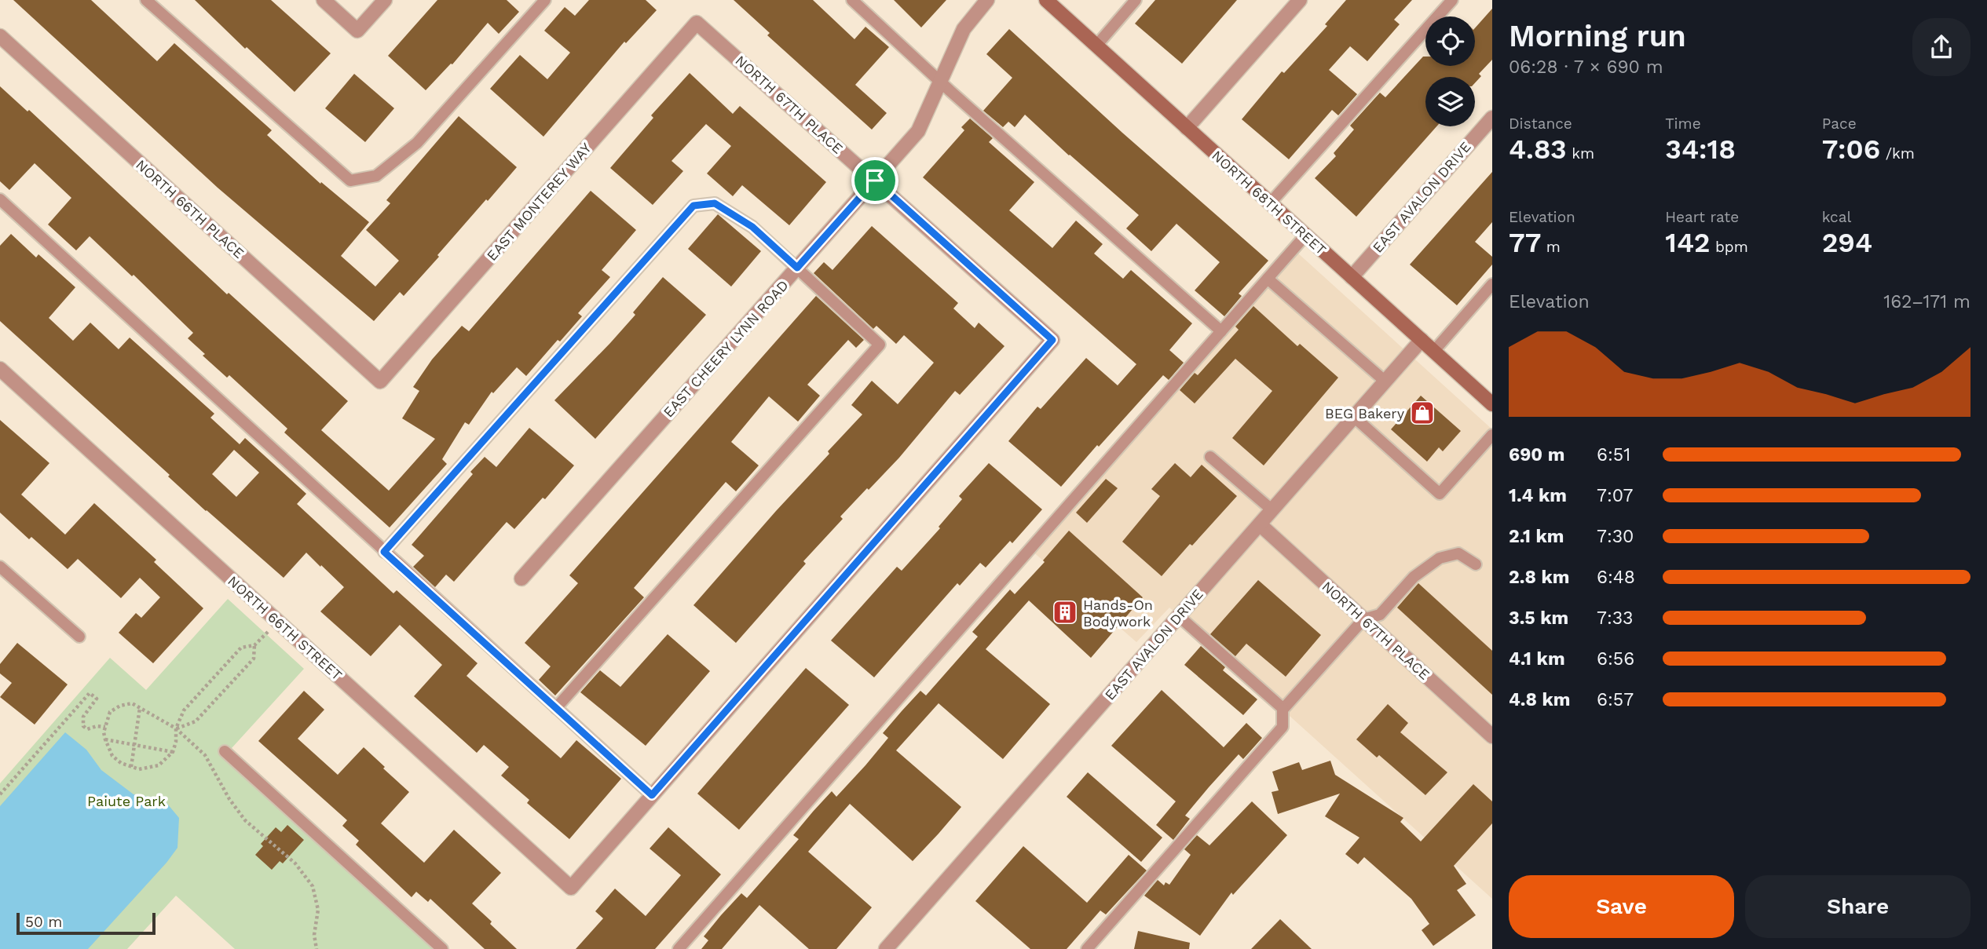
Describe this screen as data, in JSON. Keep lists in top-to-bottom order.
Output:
{
  "streets": {
    "main road": ["NORTH 68TH STREET"],
    "street": [
      "NORTH 67TH PLACE",
      "EAST AVALON DRIVE",
      "EAST MONTEREY WAY",
      "NORTH 66TH PLACE",
      "EAST CHEERY LYNN ROAD",
      "NORTH 66TH STREET"
    ]
  },
  "crossings": [
    ["NORTH 67TH PLACE", "EAST AVALON DRIVE"],
    ["NORTH 67TH PLACE", "EAST MONTEREY WAY"],
    ["NORTH 67TH PLACE", "EAST CHEERY LYNN ROAD"],
    ["NORTH 67TH PLACE", "NORTH 66TH STREET"],
    ["EAST AVALON DRIVE", "NORTH 68TH STREET"],
    ["EAST MONTEREY WAY", "NORTH 66TH PLACE"]
  ],
  "parks": ["Paiute Park"],
  "places": {
    "shop": ["BEG Bakery"],
    "building": ["Hands-On Bodywork"]
  },
  "scale_bar": "50 m",
  "page": {
    "heading": ["Morning run", "06:28 · 7 × 690 m"],
    "stats": [
      ["Distance", "4.83 km"],
      ["Time", "34:18"],
      ["Pace", "7:06 /km"],
      ["Elevation", "77 m"],
      ["Heart rate", "142 bpm"],
      ["kcal", "294"]
    ],
    "chart": ["Elevation", "162–171 m"],
    "list": [
      {
        "name": "690 m",
        "note": "6:51"
      },
      {
        "name": "1.4 km",
        "note": "7:07"
      },
      {
        "name": "2.1 km",
        "note": "7:30"
      },
      {
        "name": "2.8 km",
        "note": "6:48"
      },
      {
        "name": "3.5 km",
        "note": "7:33"
      },
      {
        "name": "4.1 km",
        "note": "6:56"
      },
      {
        "name": "4.8 km",
        "note": "6:57"
      }
    ],
    "buttons": ["Save", "Share"],
    "scale": "50 m"
  }
}
